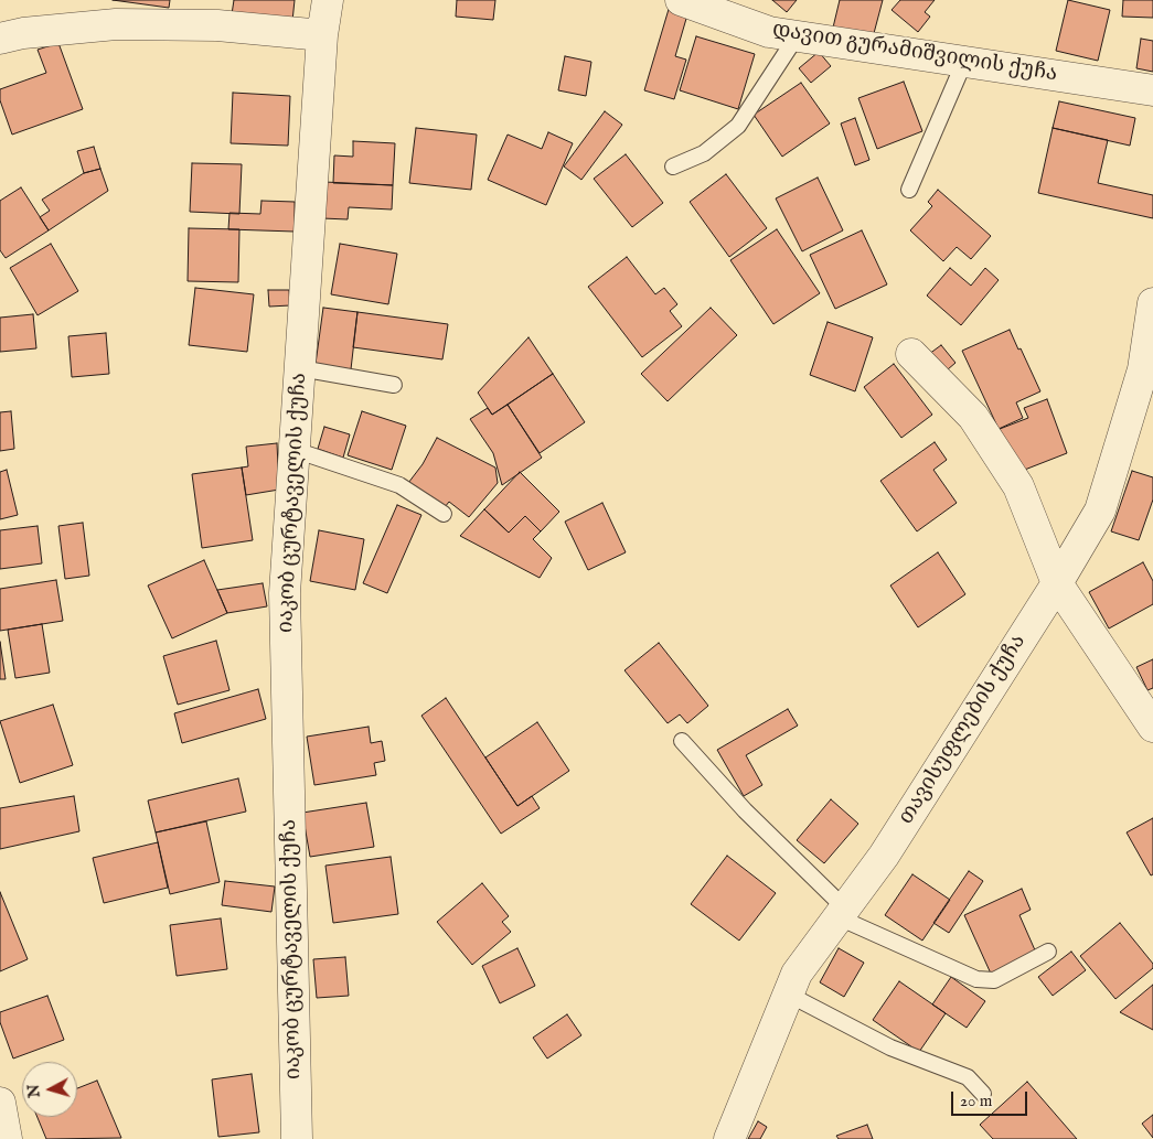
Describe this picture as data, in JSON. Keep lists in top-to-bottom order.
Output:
{
  "streets": {
    "street": ["დავით გურამიშვილის ქუჩა", "იაკობ ცურტაველის ქუჩა", "თავისუფლების ქუჩა"]
  },
  "scale_bar": "20 m",
  "north": "left"
}
